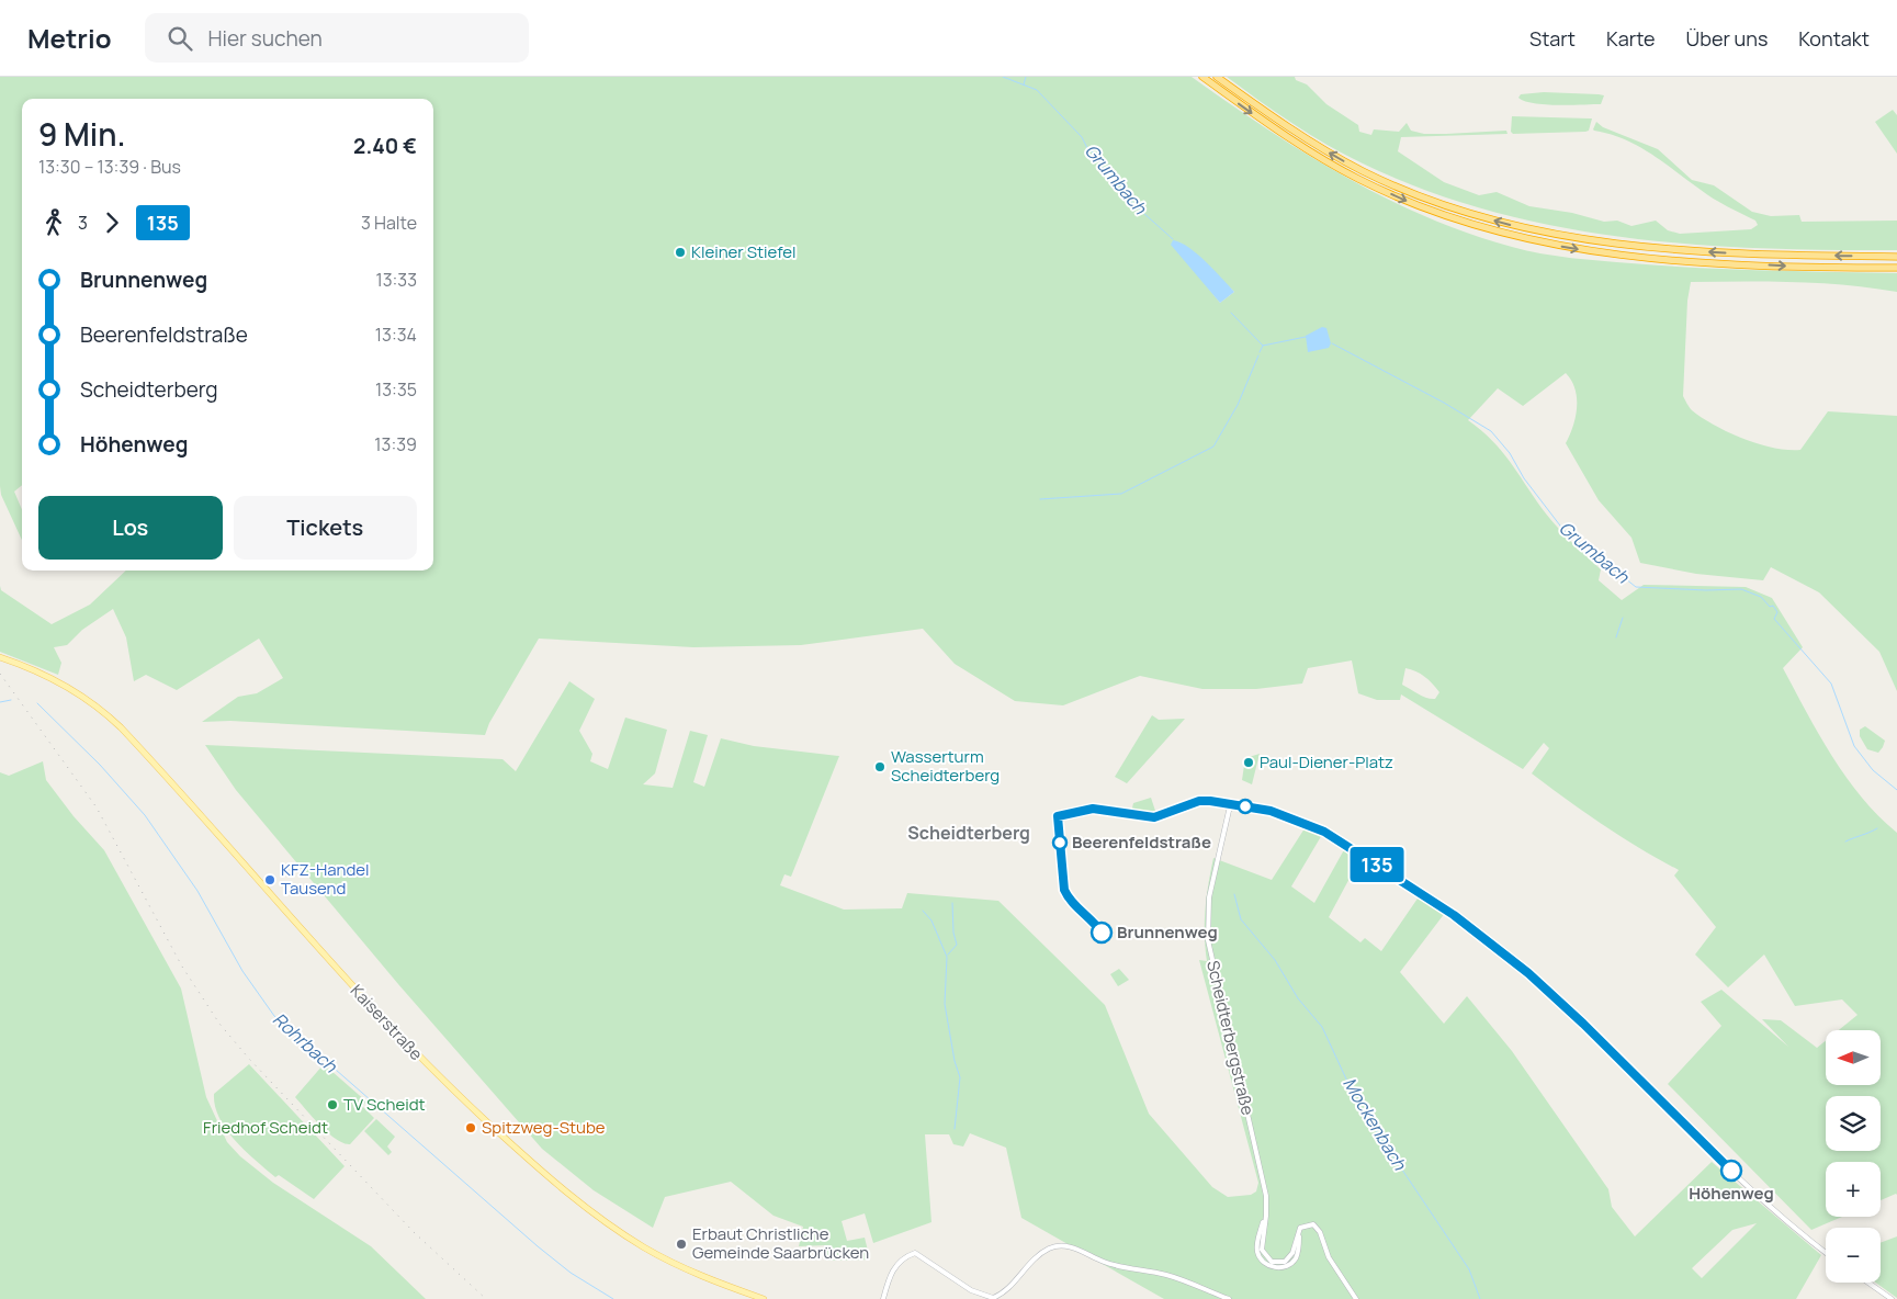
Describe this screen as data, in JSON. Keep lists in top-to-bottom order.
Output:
{
  "streets": {
    "main road": ["Kaiserstraße"],
    "street": ["Scheidterbergstraße"]
  },
  "districts": ["Scheidterberg"],
  "water": ["Grumbach", "Rohrbach", "Mockenbach"],
  "parks": ["Friedhof Scheidt"],
  "places": [
    "Kleiner Stiefel",
    "Paul-Diener-Platz",
    "Wasserturm Scheidterberg",
    "Beerenfeldstraße",
    "KFZ-Handel Tausend",
    "Brunnenweg",
    "TV Scheidt",
    "Spitzweg-Stube",
    "Höhenweg",
    "Erbaut Christliche Gemeinde Saarbrücken"
  ],
  "lines": ["bus line 135"],
  "north": "left",
  "page": {
    "header": "Metrio",
    "search": "Hier suchen",
    "nav": [
      "Start",
      "Karte",
      "Über uns",
      "Kontakt"
    ],
    "on_map": "135",
    "heading": ["9 Min.", "13:30 – 13:39 · Bus", "2.40 €"],
    "legs": ["3", "135", "3 Halte"],
    "list": [
      {
        "name": "Brunnenweg",
        "value": "13:33"
      },
      {
        "name": "Beerenfeldstraße",
        "value": "13:34"
      },
      {
        "name": "Scheidterberg",
        "value": "13:35"
      },
      {
        "name": "Höhenweg",
        "value": "13:39"
      }
    ],
    "buttons": ["Los", "Tickets"],
    "map_buttons": ["+", "−"]
  }
}
